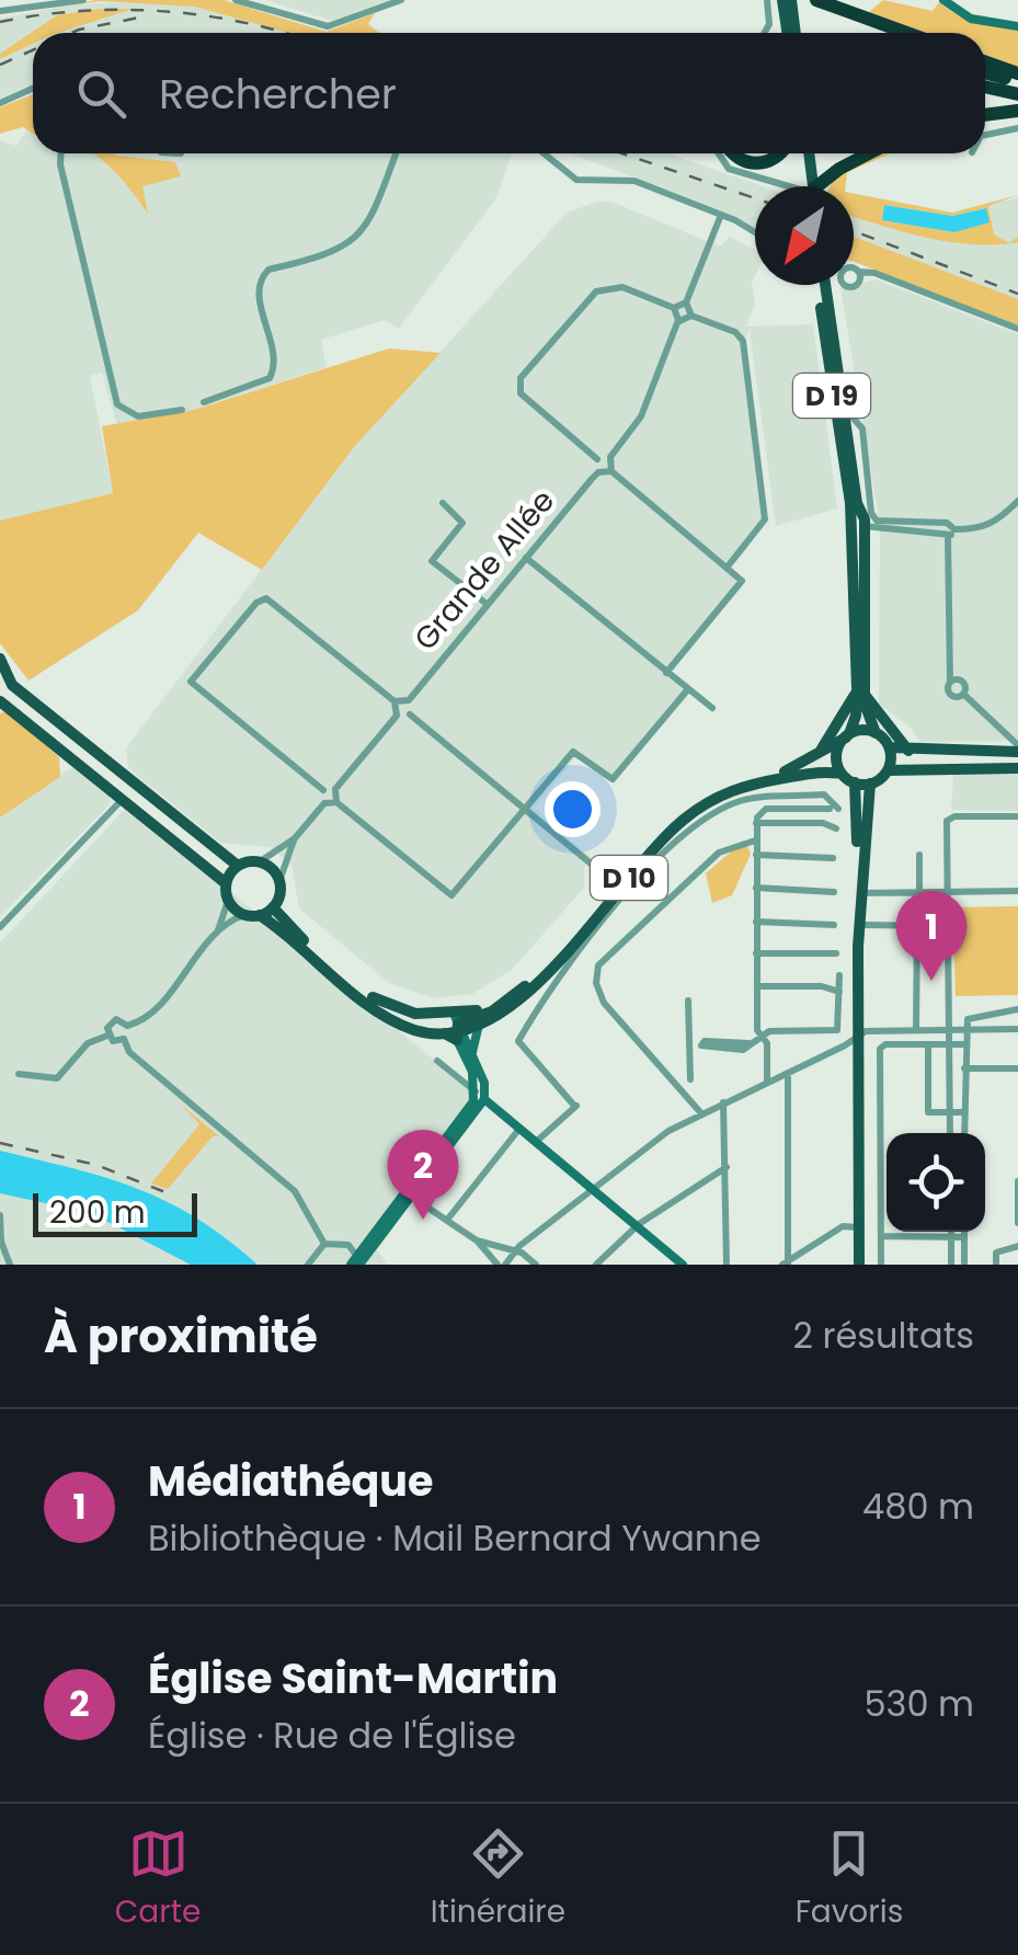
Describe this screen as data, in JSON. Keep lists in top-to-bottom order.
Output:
{
  "streets": {
    "main road": ["D 19", "D 10"],
    "street": ["Grande Allée"]
  },
  "crossings": [
    ["D 19", "D 10"]
  ],
  "scale_bar": "200 m",
  "north": "bottom left",
  "page": {
    "search": "Rechercher",
    "pins": ["1", "2"],
    "scale": "200 m",
    "heading": ["À proximité", "2 résultats"],
    "list": [
      {
        "mark": "1",
        "name": "Médiathéque",
        "note": "Bibliothèque · Mail Bernard Ywanne",
        "value": "480 m"
      },
      {
        "mark": "2",
        "name": "Église Saint-Martin",
        "note": "Église · Rue de l'Église",
        "value": "530 m"
      }
    ],
    "nav": ["Carte", "Itinéraire", "Favoris"]
  }
}
